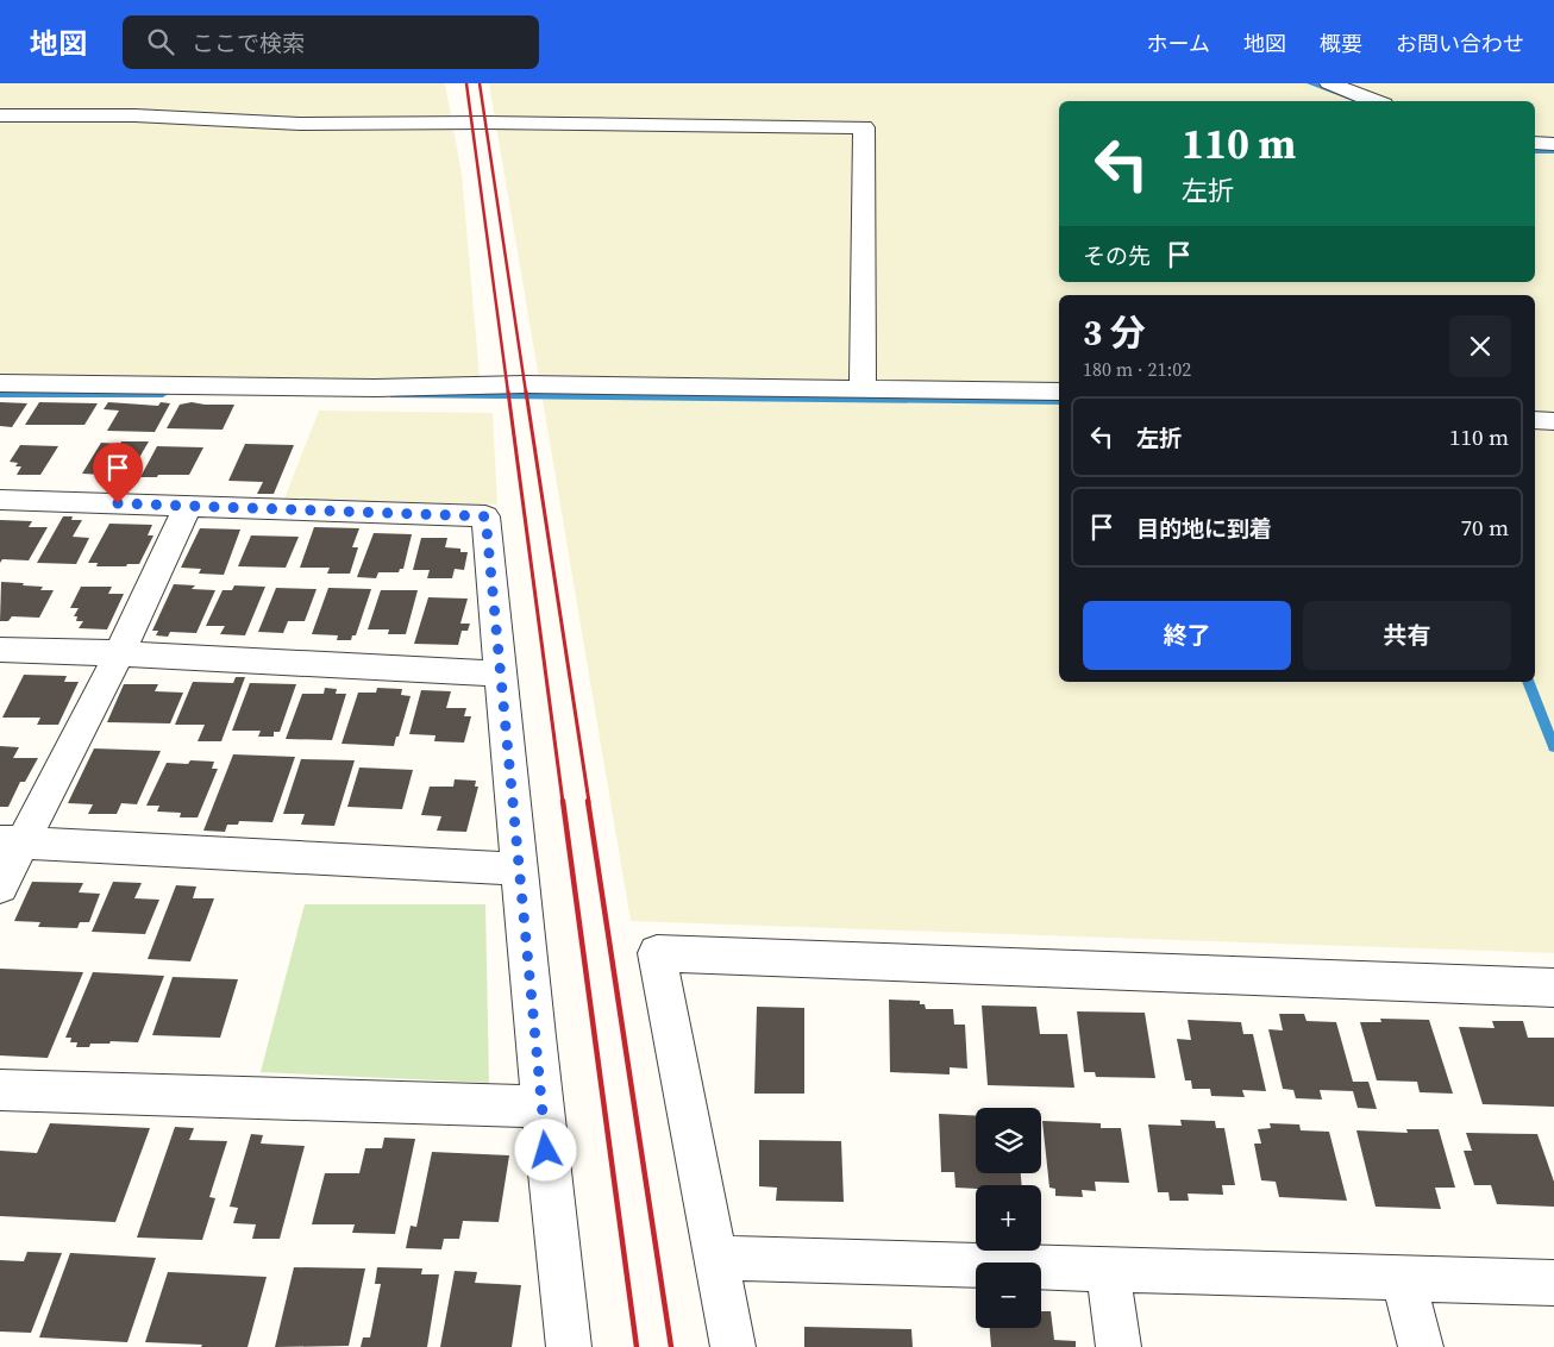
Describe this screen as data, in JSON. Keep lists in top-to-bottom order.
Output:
{
  "page": {
    "header": "地図",
    "search": "ここで検索",
    "nav": [
      "ホーム",
      "地図",
      "概要",
      "お問い合わせ"
    ],
    "turn": ["110 m", "左折"],
    "then": "その先",
    "heading": ["3 分", "180 m · 21:02"],
    "list": [
      {
        "name": "左折",
        "value": "110 m"
      },
      {
        "name": "目的地に到着",
        "value": "70 m"
      }
    ],
    "buttons": ["終了", "共有"],
    "map_buttons": ["+", "−"]
  }
}
